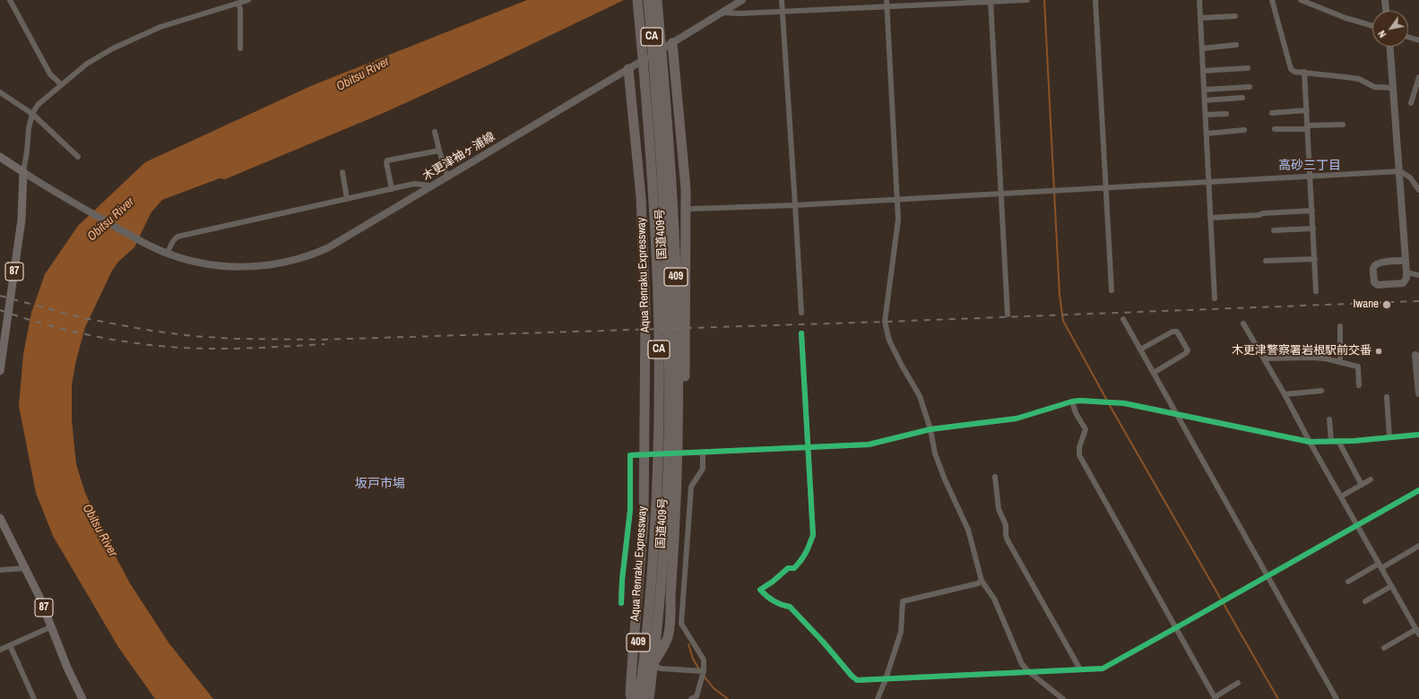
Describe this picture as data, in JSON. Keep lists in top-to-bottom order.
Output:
{
  "streets": {
    "highway": [
      "CA",
      "国道409号",
      "Aqua Renraku Expressway",
      "409"
    ],
    "main road": ["木更津袖ヶ浦線", "87"]
  },
  "crossings": [
    ["木更津袖ヶ浦線", "87"]
  ],
  "districts": ["高砂三丁目", "坂戸市場"],
  "water": ["Obitsu River"],
  "places": ["Iwane", "木更津警察署岩根駅前交番"],
  "north": "bottom left"
}
